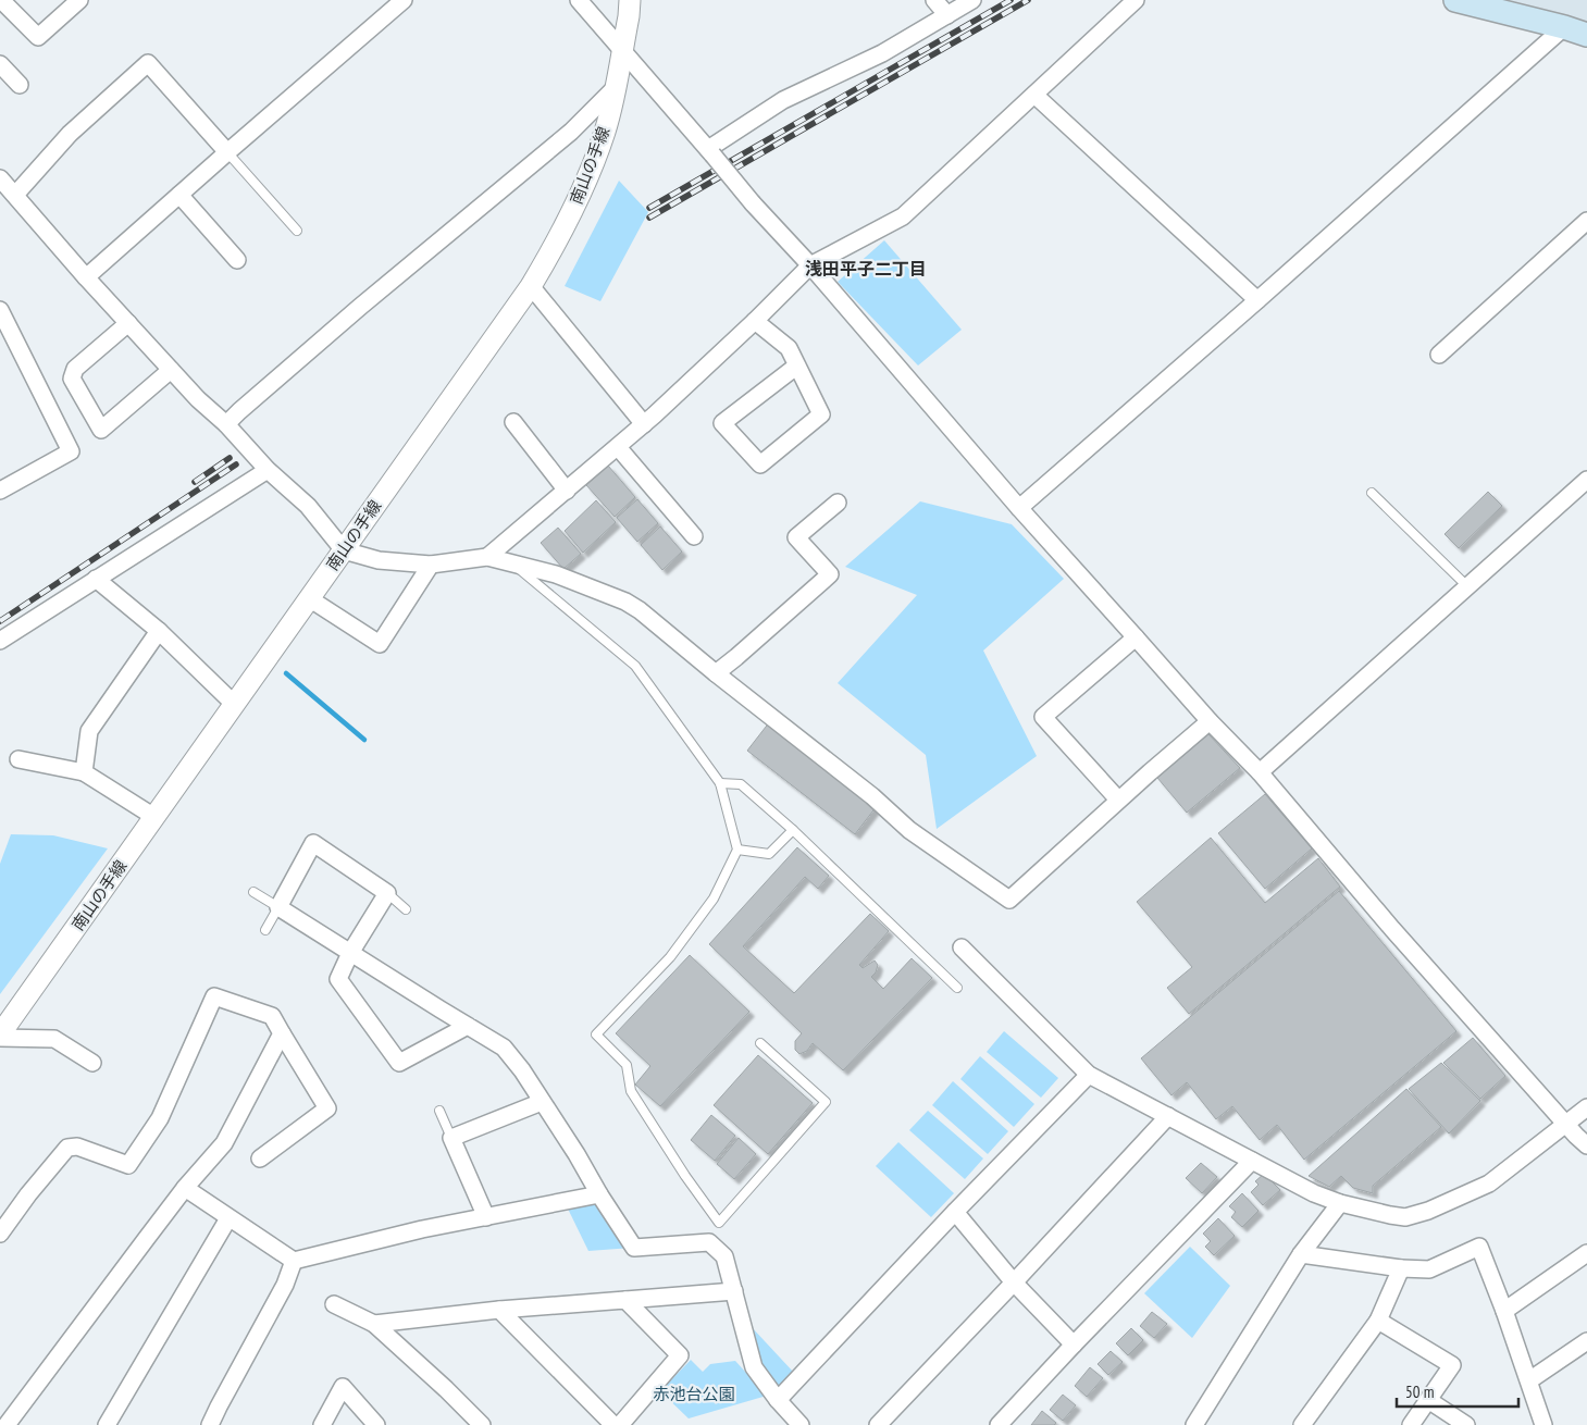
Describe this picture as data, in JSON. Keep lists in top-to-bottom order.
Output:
{
  "streets": {
    "street": ["南山の手線"]
  },
  "districts": ["浅田平子二丁目"],
  "parks": ["赤池台公園"],
  "scale_bar": "50 m"
}
